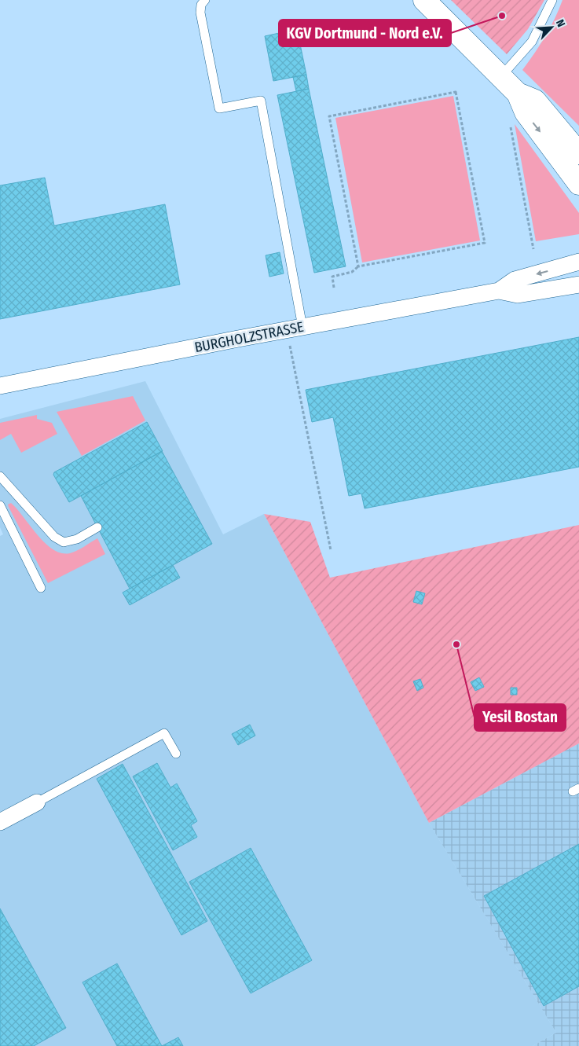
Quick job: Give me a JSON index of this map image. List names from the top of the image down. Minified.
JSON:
{"streets":{"street":["BURGHOLZSTRASSE"]},"places":["KGV Dortmund - Nord e.V.","Yesil Bostan"],"north":"top right"}
